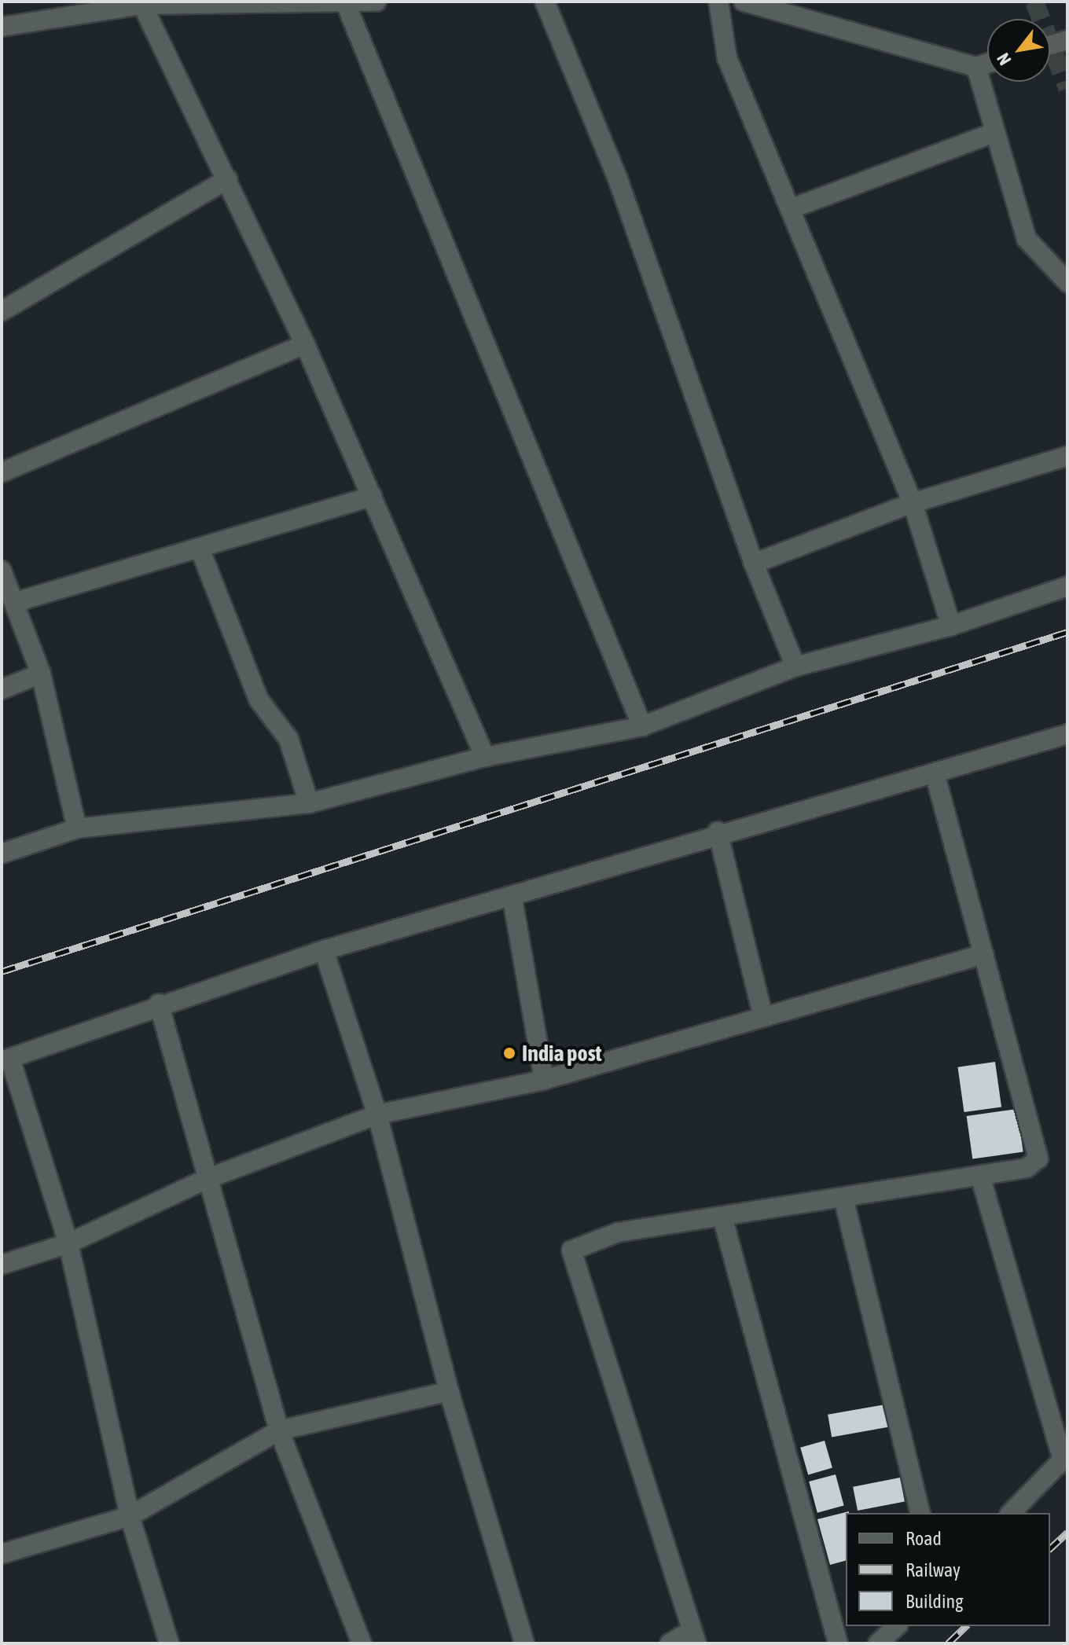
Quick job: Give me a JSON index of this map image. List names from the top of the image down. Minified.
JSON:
{"places":["India post"],"legend":["Road","Railway","Building"],"north":"bottom left"}
